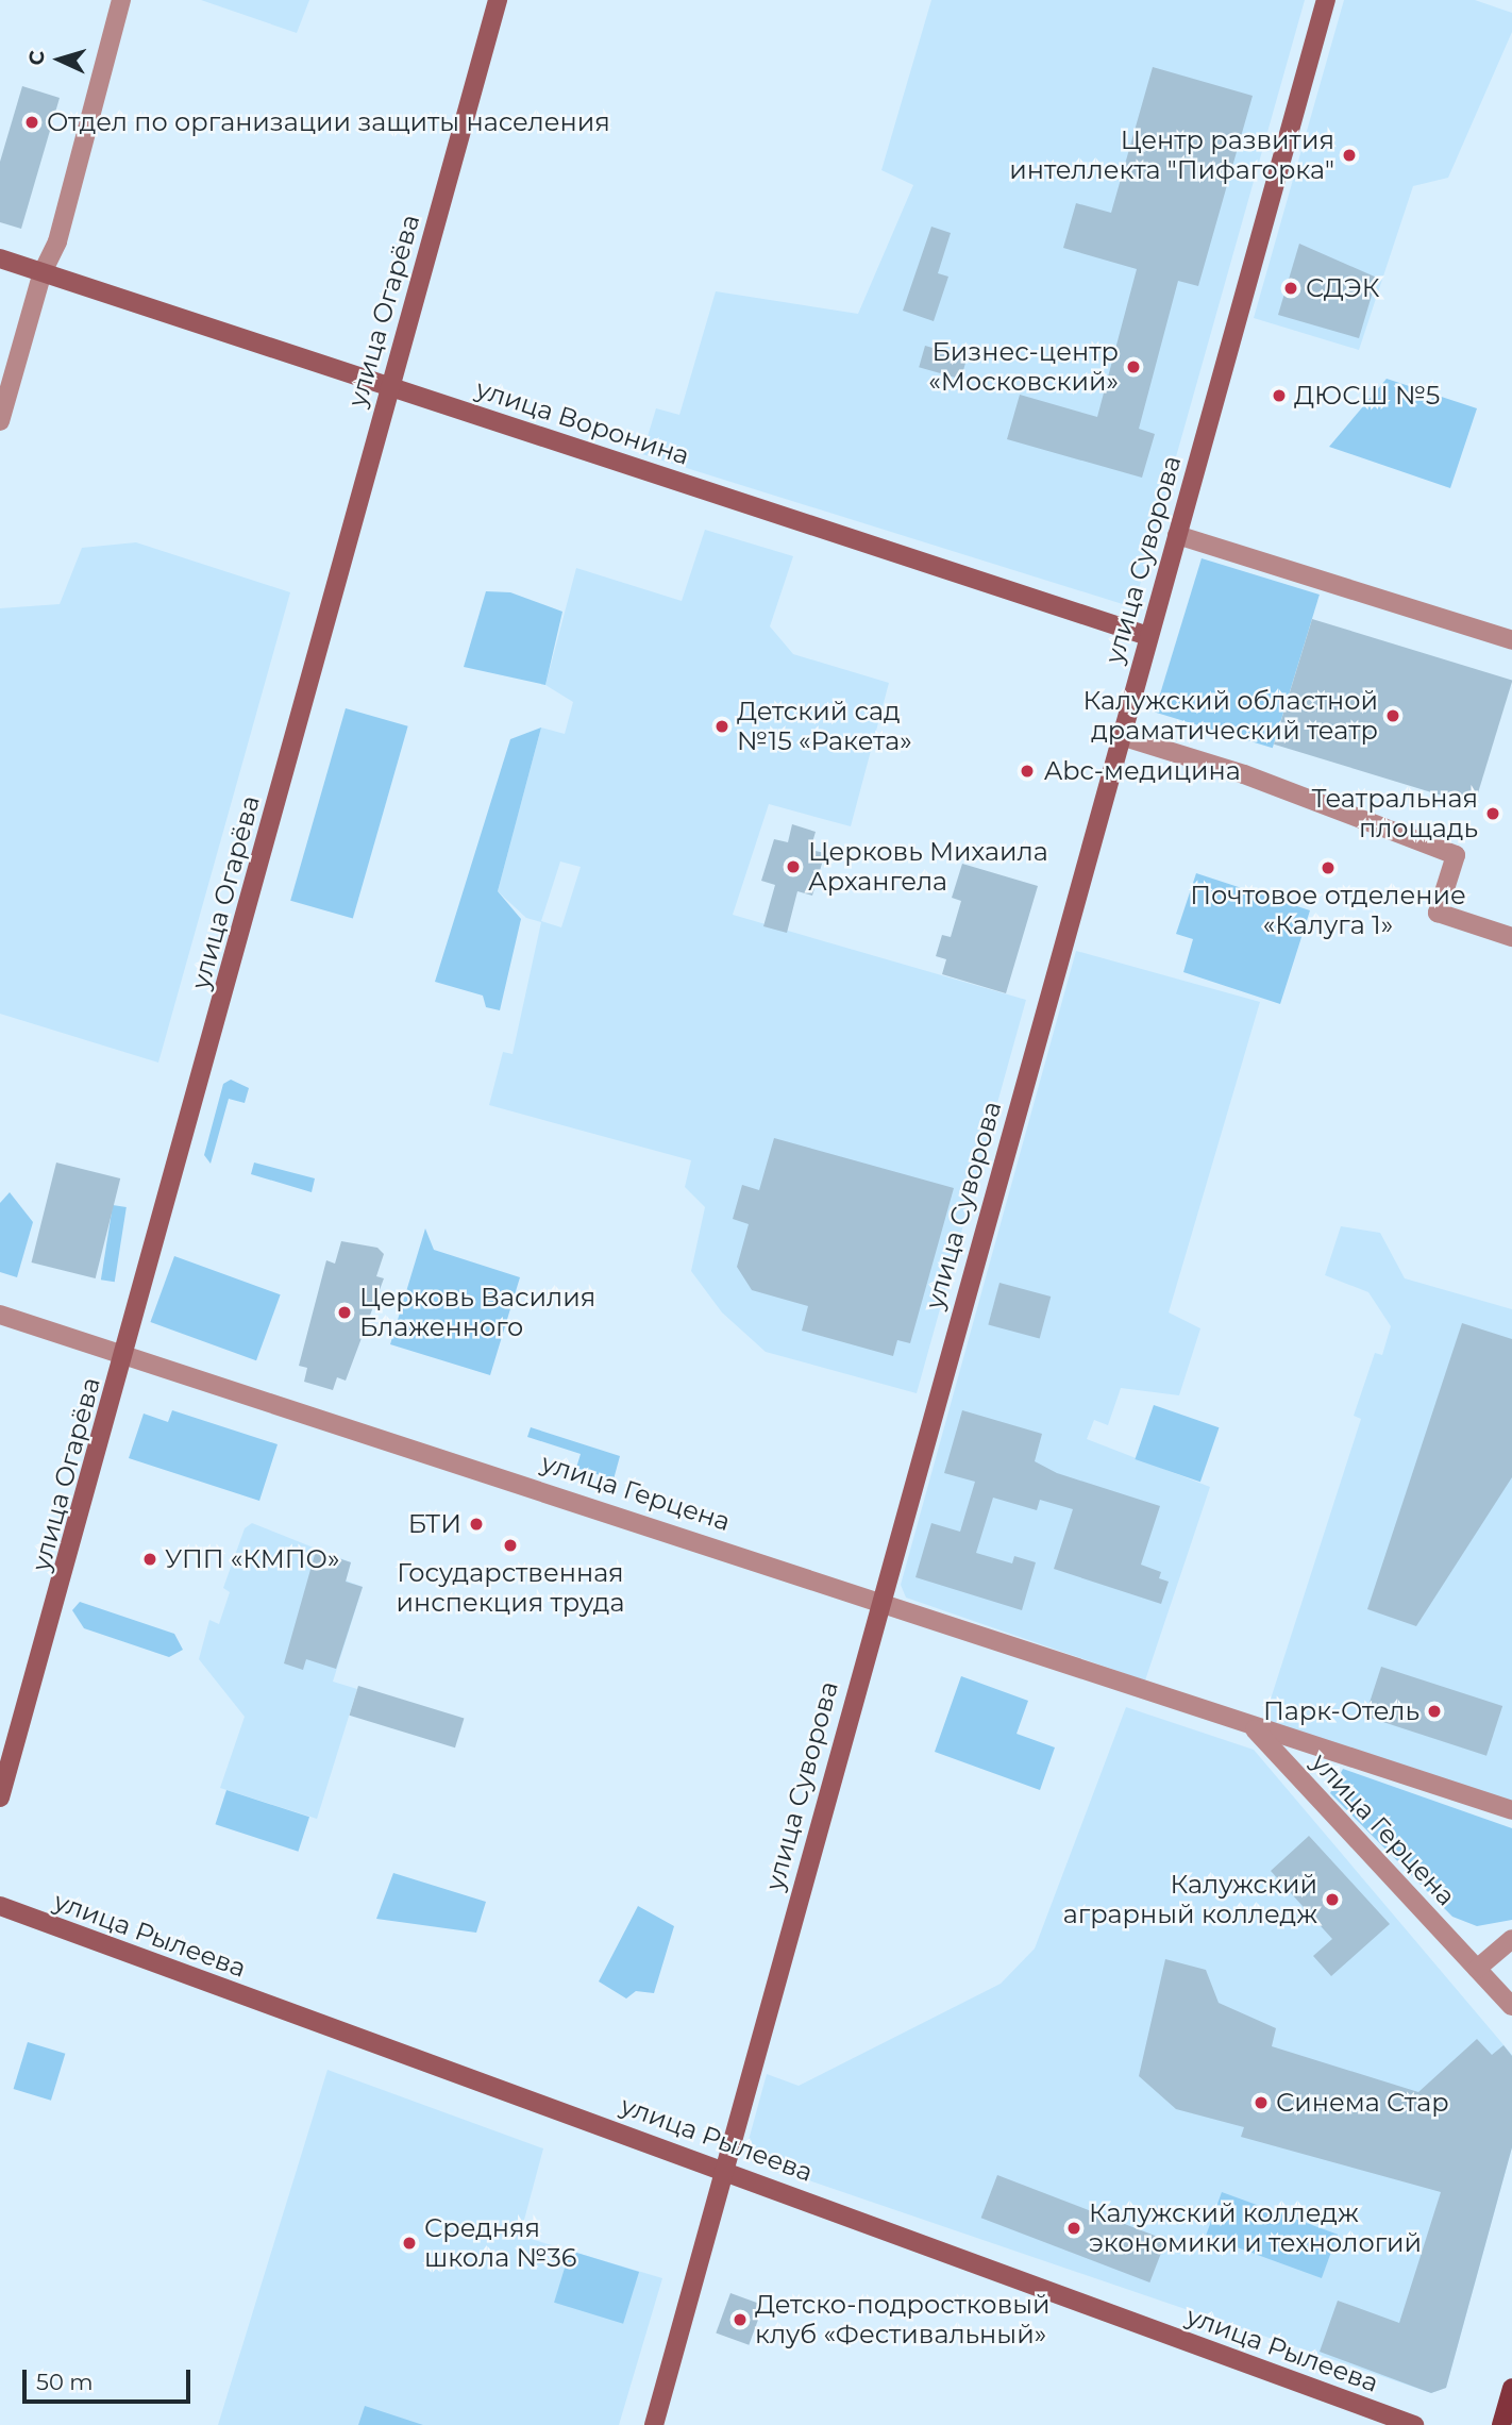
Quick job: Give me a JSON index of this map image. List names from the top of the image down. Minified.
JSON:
{"streets":{"street":["улица Огарёва","улица Воронина","улица Суворова","улица Герцена","улица Рылеева"]},"crossings":[["улица Огарёва","улица Воронина"],["улица Огарёва","улица Герцена"],["улица Воронина","улица Суворова"],["улица Суворова","улица Герцена"],["улица Суворова","улица Рылеева"]],"places":["Отдел по организации защиты населения","Центр развития интеллекта \"Пифагорка\"","СДЭК","Бизнес-центр «Московский»","ДЮСШ №5","Калужский областной драматический театр","Детский сад №15 «Ракета»","Abc-медицина","Театральная площадь","Церковь Михаила Архангела","Почтовое отделение «Калуга 1»","Церковь Василия Блаженного","БТИ","Государственная инспекция труда","УПП «КМПО»","Парк-Отель","Калужский аграрный колледж","Синема Стар","Калужский колледж экономики и технологий","Средняя школа №36","Детско-подростковый клуб «Фестивальный»"],"scale_bar":"50 m","north":"left"}
